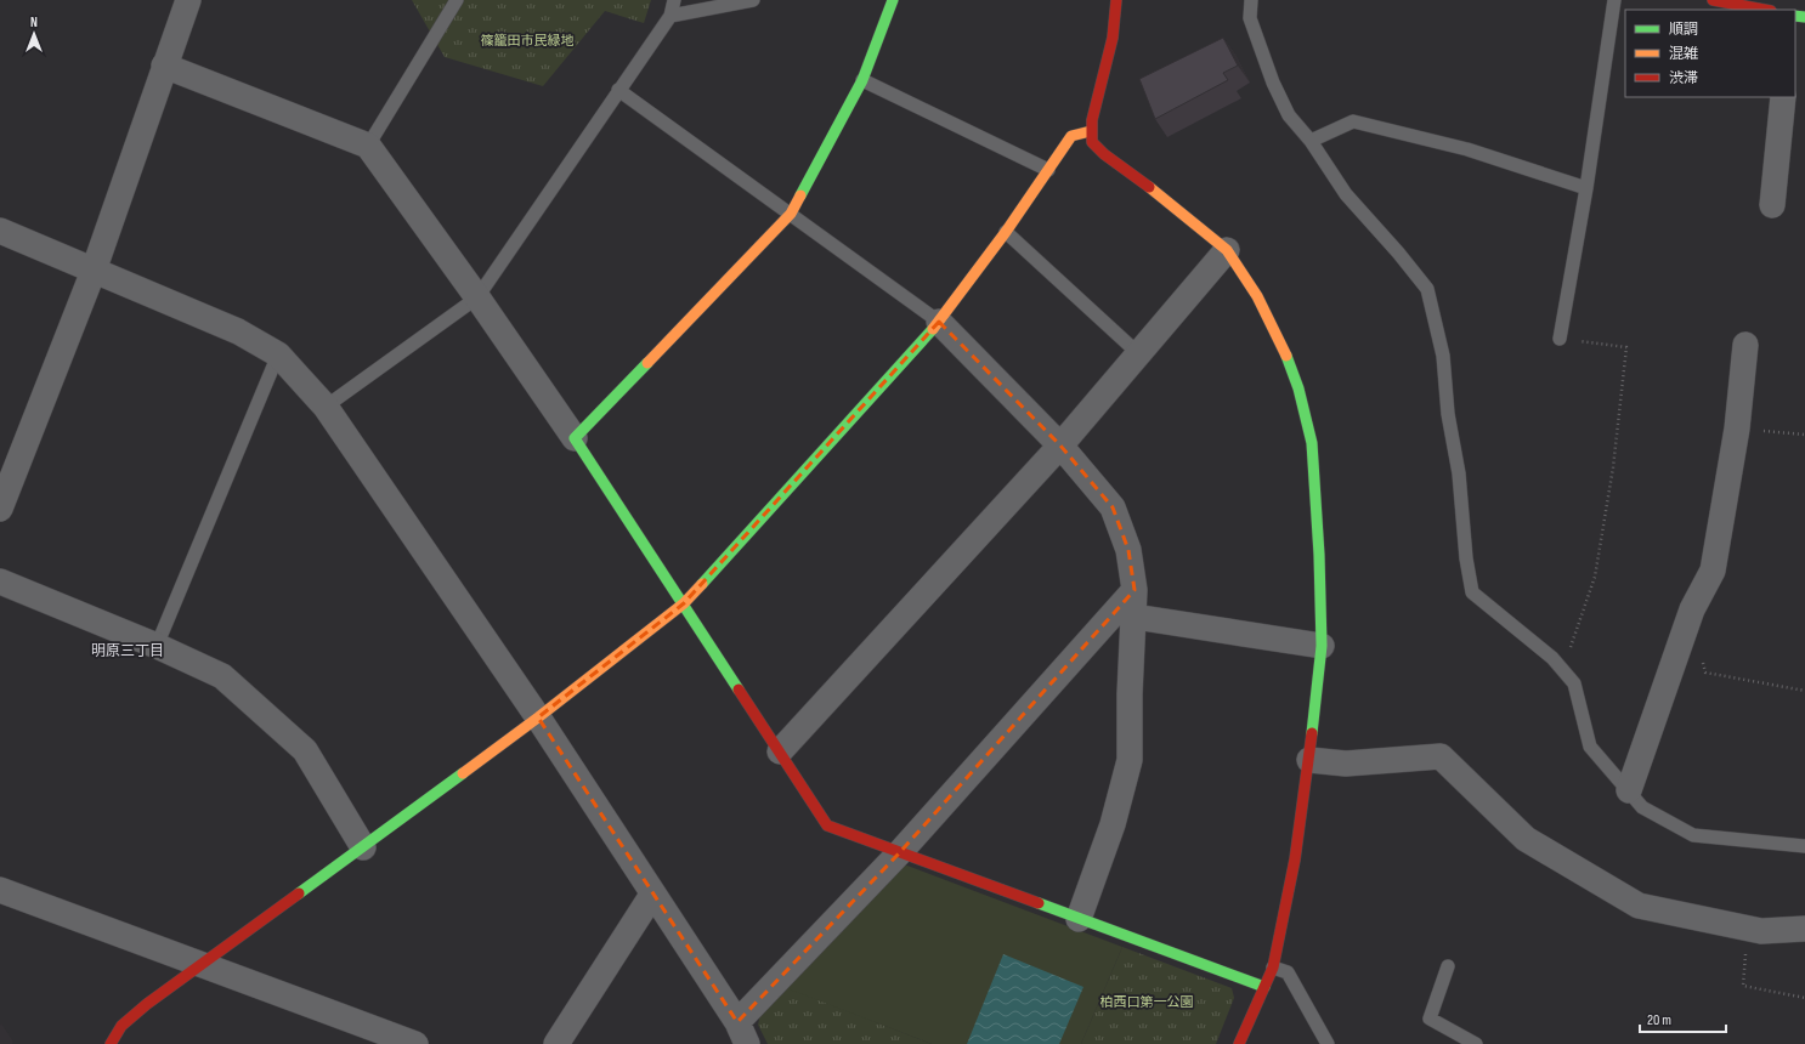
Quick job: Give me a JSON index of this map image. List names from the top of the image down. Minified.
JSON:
{"districts":["明原三丁目"],"parks":["篠籠田市民緑地","柏西口第一公園"],"legend":["順調","混雑","渋滞"],"scale_bar":"20 m","north":"top"}
